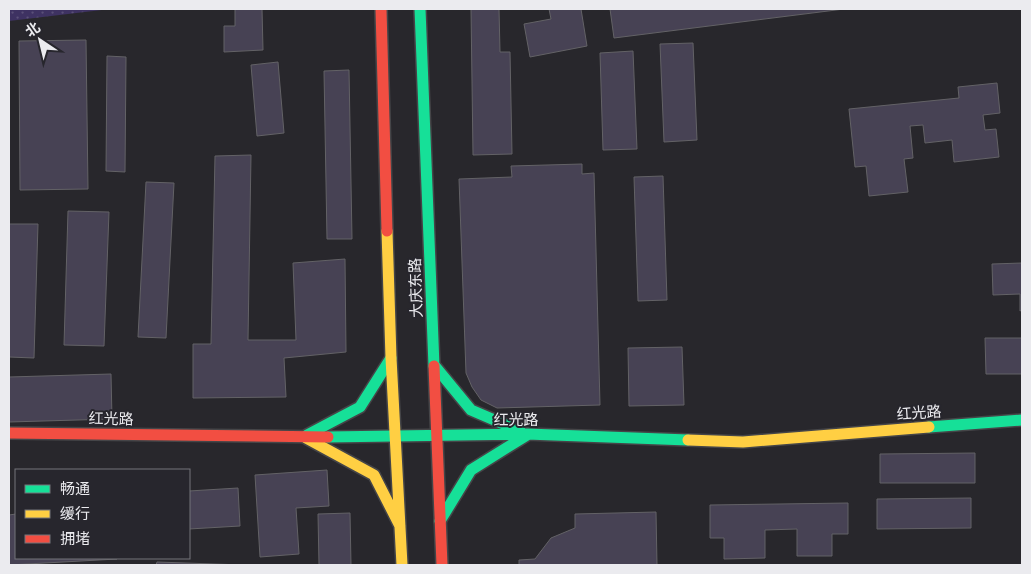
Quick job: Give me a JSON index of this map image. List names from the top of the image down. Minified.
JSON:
{"streets":{"street":["大庆东路","红光路"]},"crossings":[["大庆东路","红光路"]],"legend":["畅通","缓行","拥堵"],"north":"top left"}
